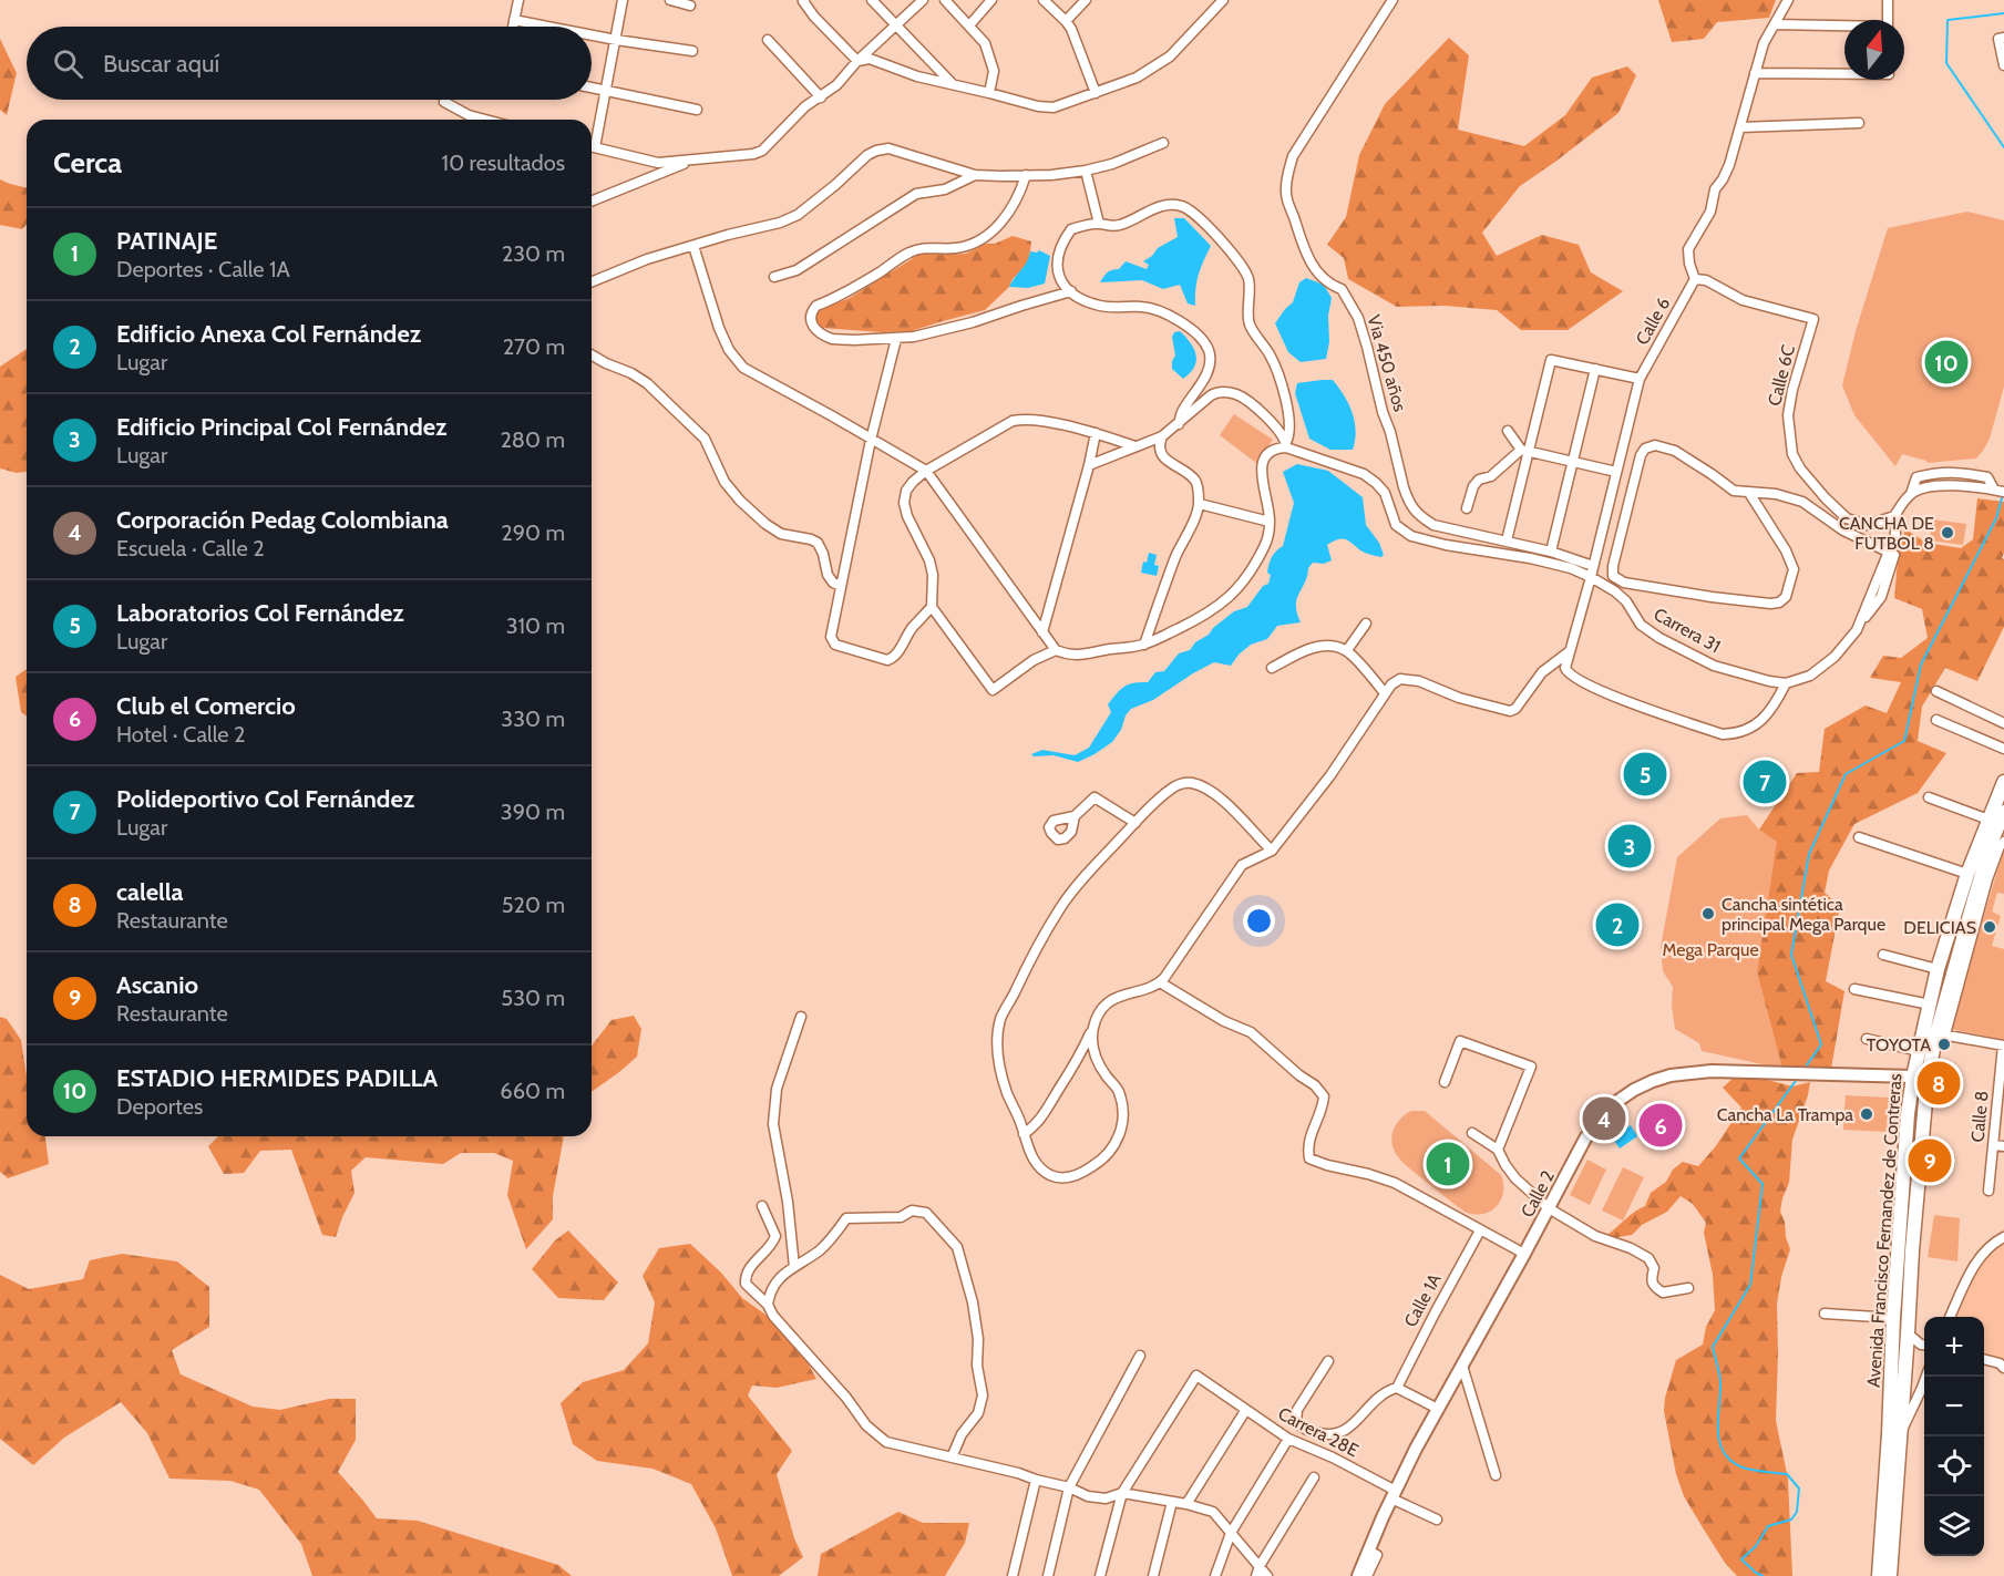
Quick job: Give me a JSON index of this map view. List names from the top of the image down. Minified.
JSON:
{"streets":{"main road":["Avenida Francisco Fernandez de Contreras"],"street":["Calle 6","Via 450 años","Calle 6C","Carrera 31","Calle 8","Calle 2","Calle 1A","Carrera 28E"]},"crossings":[["Calle 6","Via 450 años"],["Calle 6","Calle 6C"],["Calle 6","Carrera 31"],["Calle 2","Avenida Francisco Fernandez de Contreras"],["Calle 2","Carrera 28E"]],"parks":["Mega Parque"],"places":["CANCHA DE FUTBOL 8","Cancha sintética principal Mega Parque","DELICIAS","TOYOTA","Cancha La Trampa"],"north":"top","page":{"search":"Buscar aquí","heading":["Cerca","10 resultados"],"list":[{"mark":"1","name":"PATINAJE","note":"Deportes · Calle 1A","value":"230 m"},{"mark":"2","name":"Edificio Anexa Col Fernández","note":"Lugar","value":"270 m"},{"mark":"3","name":"Edificio Principal Col Fernández","note":"Lugar","value":"280 m"},{"mark":"4","name":"Corporación Pedag Colombiana","note":"Escuela · Calle 2","value":"290 m"},{"mark":"5","name":"Laboratorios Col Fernández","note":"Lugar","value":"310 m"},{"mark":"6","name":"Club el Comercio","note":"Hotel · Calle 2","value":"330 m"},{"mark":"7","name":"Polideportivo Col Fernández","note":"Lugar","value":"390 m"},{"mark":"8","name":"calella","note":"Restaurante","value":"520 m"},{"mark":"9","name":"Ascanio","note":"Restaurante","value":"530 m"},{"mark":"10","name":"ESTADIO HERMIDES PADILLA","note":"Deportes","value":"660 m"}],"pins":["10","5","7","3","2","8","4","6","9","1"],"map_buttons":["+","−"]}}
